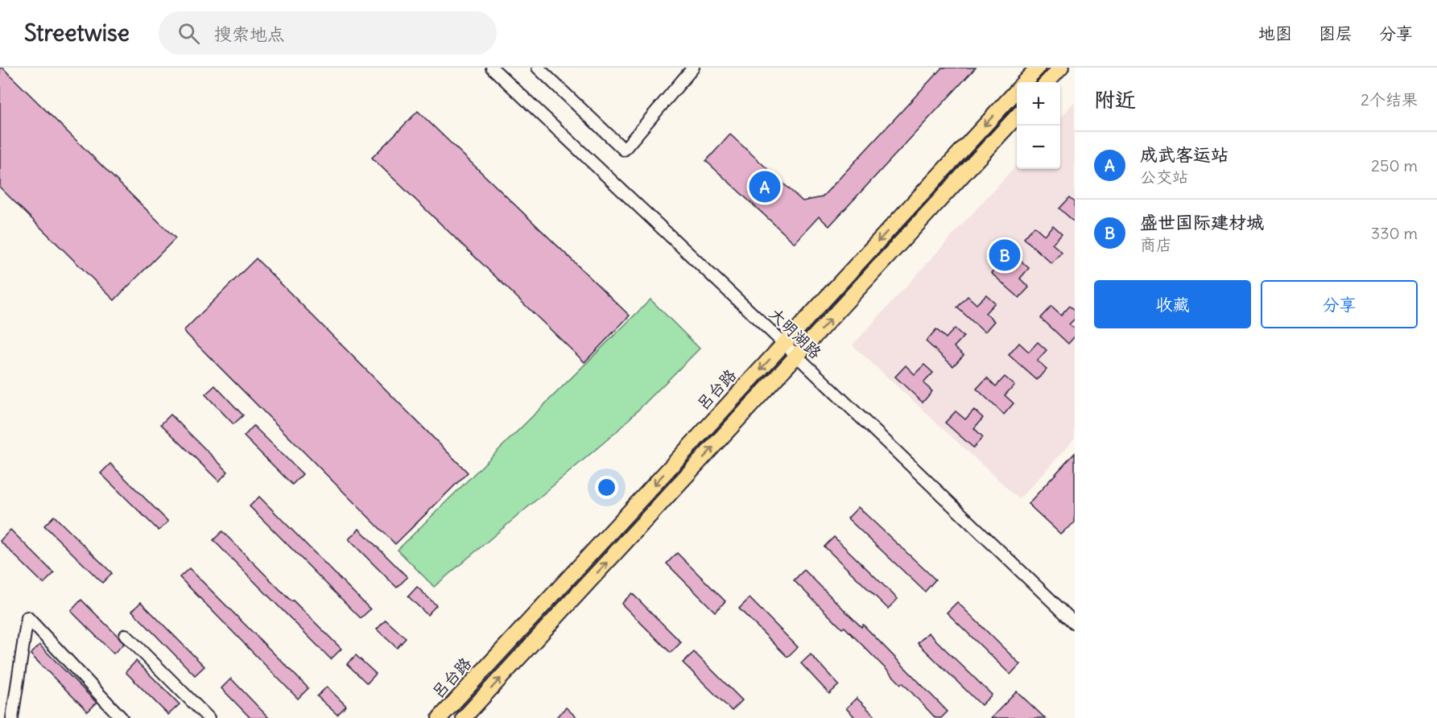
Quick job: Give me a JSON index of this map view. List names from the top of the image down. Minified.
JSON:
{"streets":{"main road":["吕台路"],"street":["大明湖路"]},"crossings":[["大明湖路","吕台路"]],"page":{"header":"Streetwise","search":"搜索地点","nav":["地图","图层","分享"],"heading":["附近","2个结果"],"map_buttons":["+","−"],"list":[{"mark":"A","name":"成武客运站","note":"公交站","value":"250 m"},{"mark":"B","name":"盛世国际建材城","note":"商店","value":"330 m"}],"pins":["A","B"],"buttons":["收藏","分享"]}}
